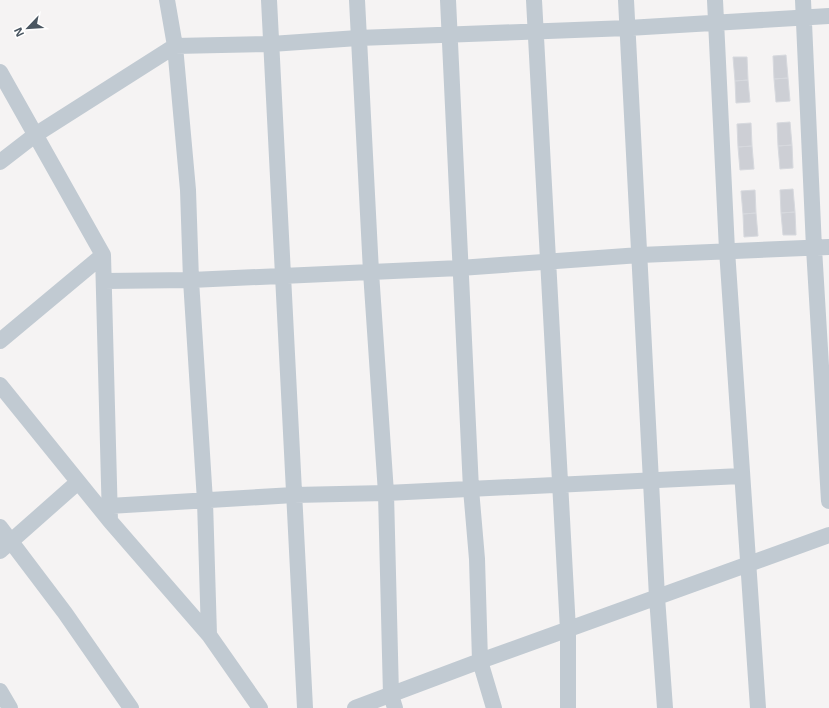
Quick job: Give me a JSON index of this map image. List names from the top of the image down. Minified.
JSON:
{"north":"bottom left"}
